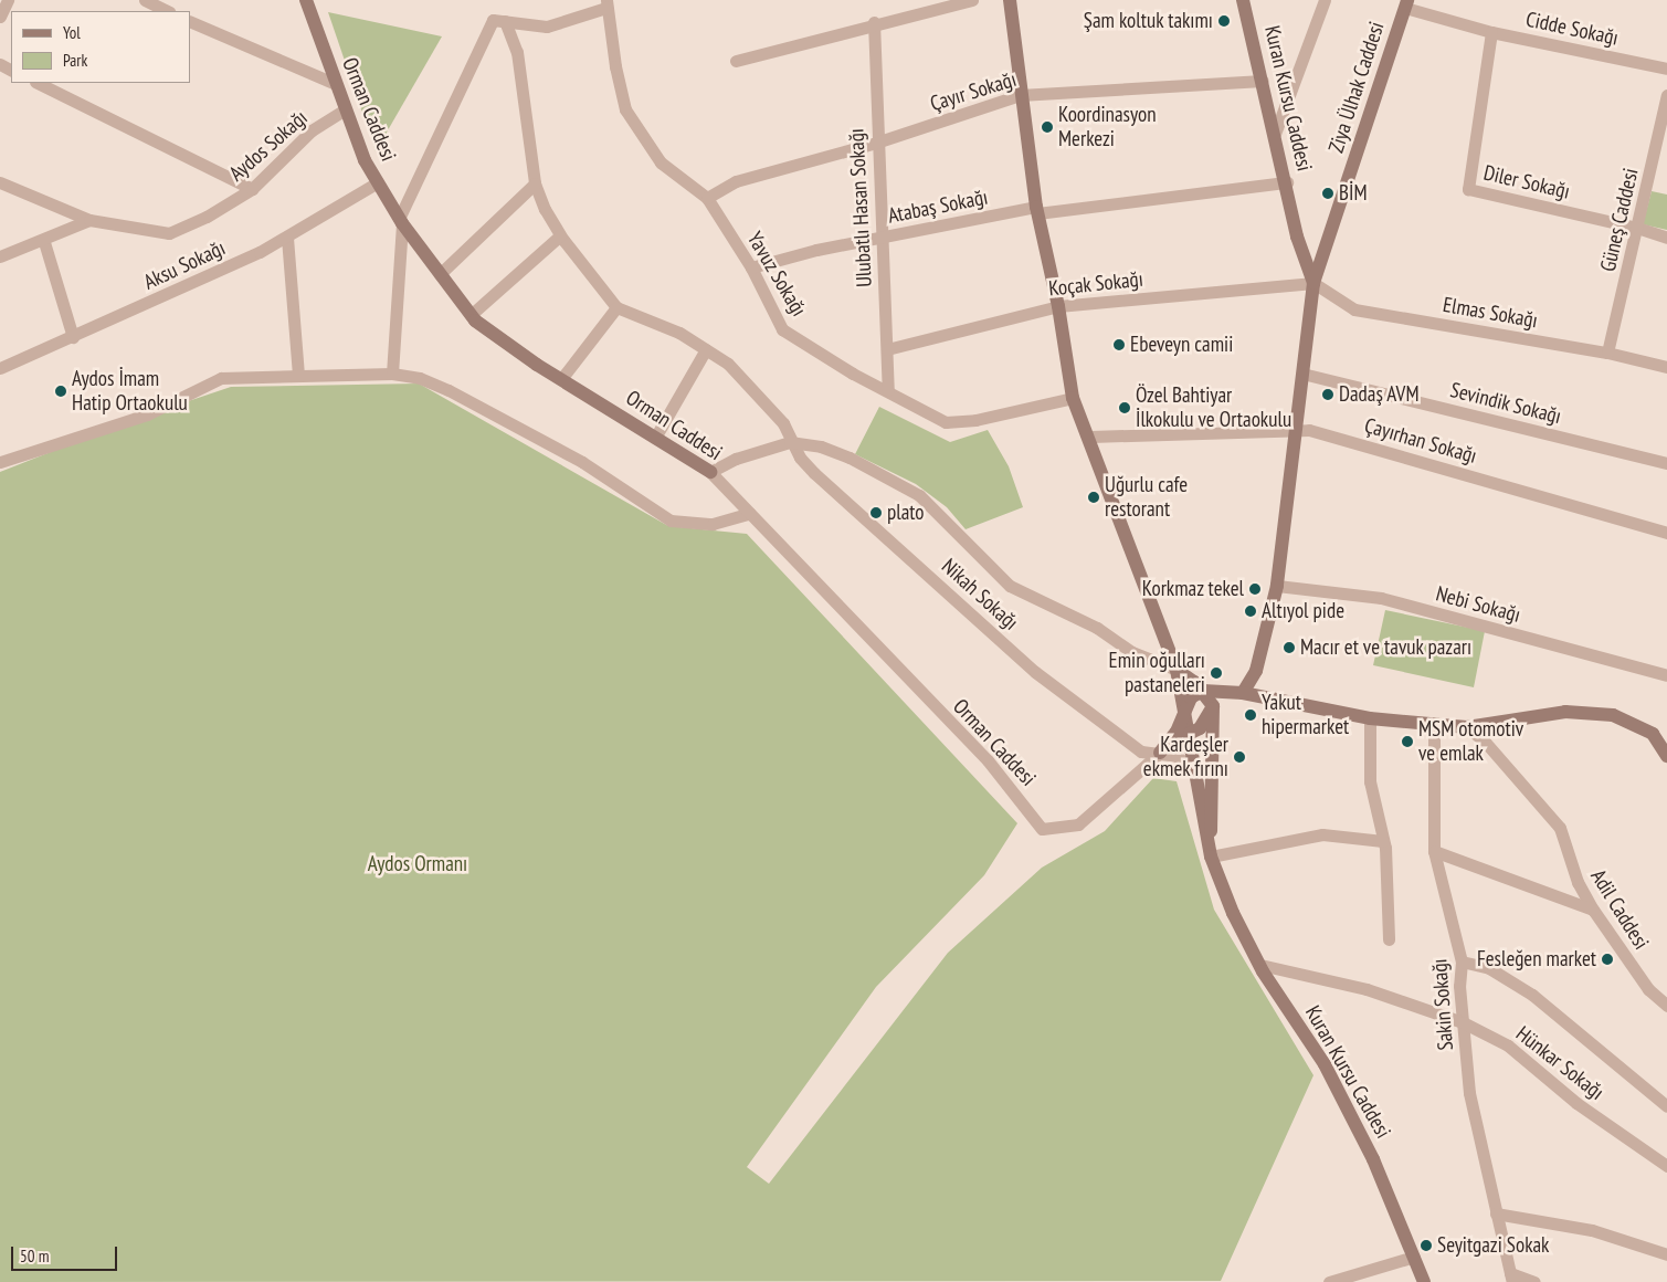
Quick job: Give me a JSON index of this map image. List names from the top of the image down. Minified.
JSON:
{"streets":{"street":["Cidde Sokağı","Ziya Ülhak Caddesi","Çayır Sokağı","Kuran Kursu Caddesi","Orman Caddesi","Aydos Sokağı","Diler Sokağı","Atabaş Sokağı","Ulubatlı Hasan Sokağı","Güneş Caddesi","Aksu Sokağı","Yavuz Sokağı","Koçak Sokağı","Elmas Sokağı","Sevindik Sokağı","Çayırhan Sokağı","Nikah Sokağı","Nebi Sokağı","Adil Caddesi","Sakin Sokağı","Hünkar Sokağı"]},"crossings":[["Cidde Sokağı","Ziya Ülhak Caddesi"],["Cidde Sokağı","Diler Sokağı"],["Ziya Ülhak Caddesi","Kuran Kursu Caddesi"],["Ziya Ülhak Caddesi","Koçak Sokağı"],["Ziya Ülhak Caddesi","Elmas Sokağı"],["Çayır Sokağı","Kuran Kursu Caddesi"],["Çayır Sokağı","Ulubatlı Hasan Sokağı"],["Çayır Sokağı","Yavuz Sokağı"],["Kuran Kursu Caddesi","Atabaş Sokağı"],["Kuran Kursu Caddesi","Yavuz Sokağı"],["Kuran Kursu Caddesi","Koçak Sokağı"],["Kuran Kursu Caddesi","Elmas Sokağı"],["Kuran Kursu Caddesi","Sevindik Sokağı"],["Kuran Kursu Caddesi","Çayırhan Sokağı"],["Kuran Kursu Caddesi","Nikah Sokağı"],["Kuran Kursu Caddesi","Nebi Sokağı"],["Kuran Kursu Caddesi","Hünkar Sokağı"],["Orman Caddesi","Aydos Sokağı"],["Orman Caddesi","Aksu Sokağı"],["Orman Caddesi","Nikah Sokağı"],["Diler Sokağı","Güneş Caddesi"],["Atabaş Sokağı","Ulubatlı Hasan Sokağı"],["Atabaş Sokağı","Yavuz Sokağı"],["Ulubatlı Hasan Sokağı","Yavuz Sokağı"],["Ulubatlı Hasan Sokağı","Koçak Sokağı"],["Güneş Caddesi","Elmas Sokağı"],["Koçak Sokağı","Elmas Sokağı"],["Sakin Sokağı","Hünkar Sokağı"]],"parks":["Aydos Ormanı"],"places":["Şam koltuk takımı","Koordinasyon Merkezi","BİM","Ebeveyn camii","Aydos İmam Hatip Ortaokulu","Dadaş AVM","Özel Bahtiyar İlkokulu ve Ortaokulu","Uğurlu cafe restorant","plato","Korkmaz tekel","Altıyol pide","Macır et ve tavuk pazarı","Emin oğulları pastaneleri","Yakut hipermarket","MSM otomotiv ve emlak","Kardeşler ekmek fırını","Fesleğen market","Seyitgazi Sokak"],"legend":["Yol","Park"],"scale_bar":"50 m"}
